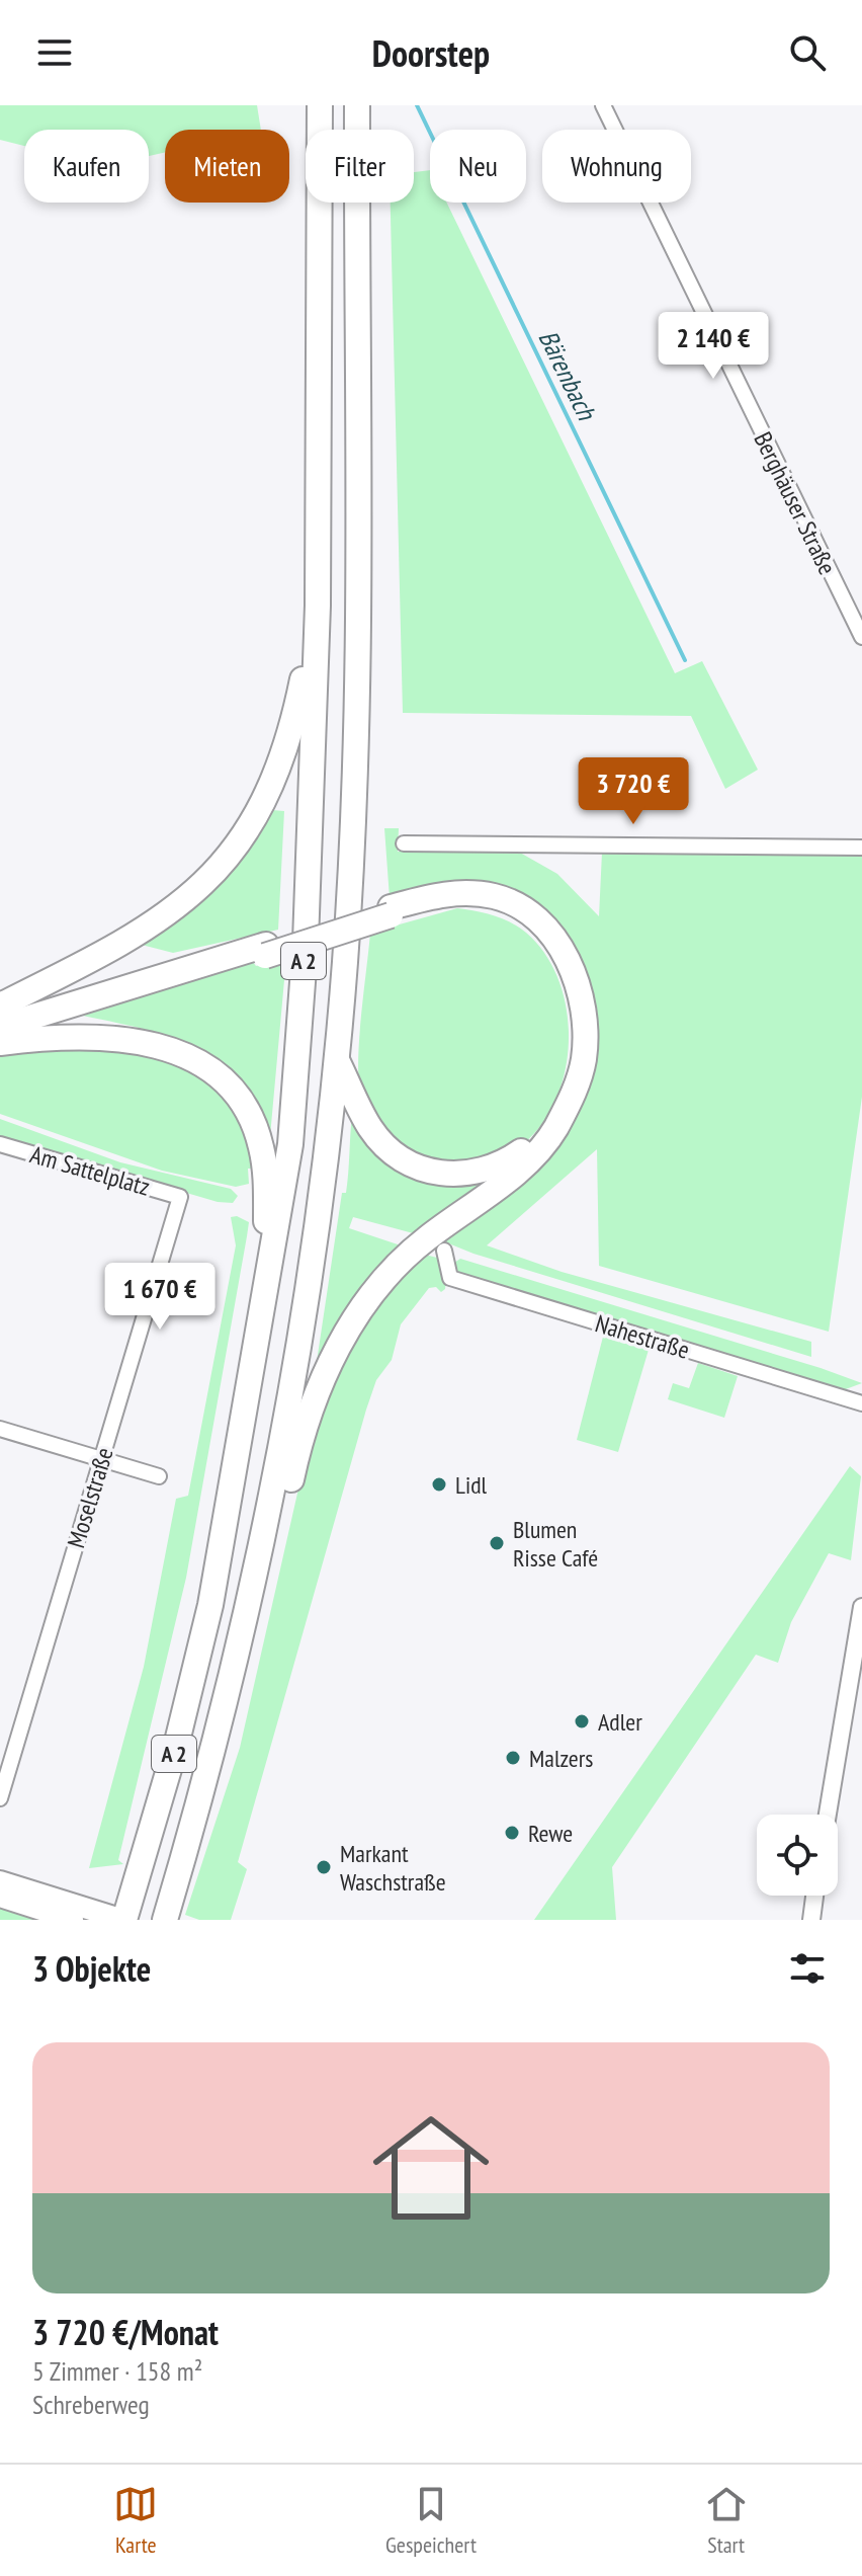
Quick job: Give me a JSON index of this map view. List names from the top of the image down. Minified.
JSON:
{"streets":{"highway":["A 2"],"street":["Berghäuser Straße","Am Sattelplatz","Nahestraße","Moselstraße"]},"crossings":[["Am Sattelplatz","Moselstraße"]],"water":["Bärenbach"],"places":["Lidl","Blumen Risse Café","Adler","Malzers","Rewe","Markant Waschstraße"],"page":{"header":"Doorstep","chip":["Kaufen","Mieten","Filter","Neu","Wohnung"],"price":["2 140 €","3 720 €","1 670 €"],"heading":"3 Objekte","list":[{"name":"3 720 €/Monat","note":"5 Zimmer · 158 m² · Schreberweg"}],"tabs":["Karte","Gespeichert","Start"]}}
